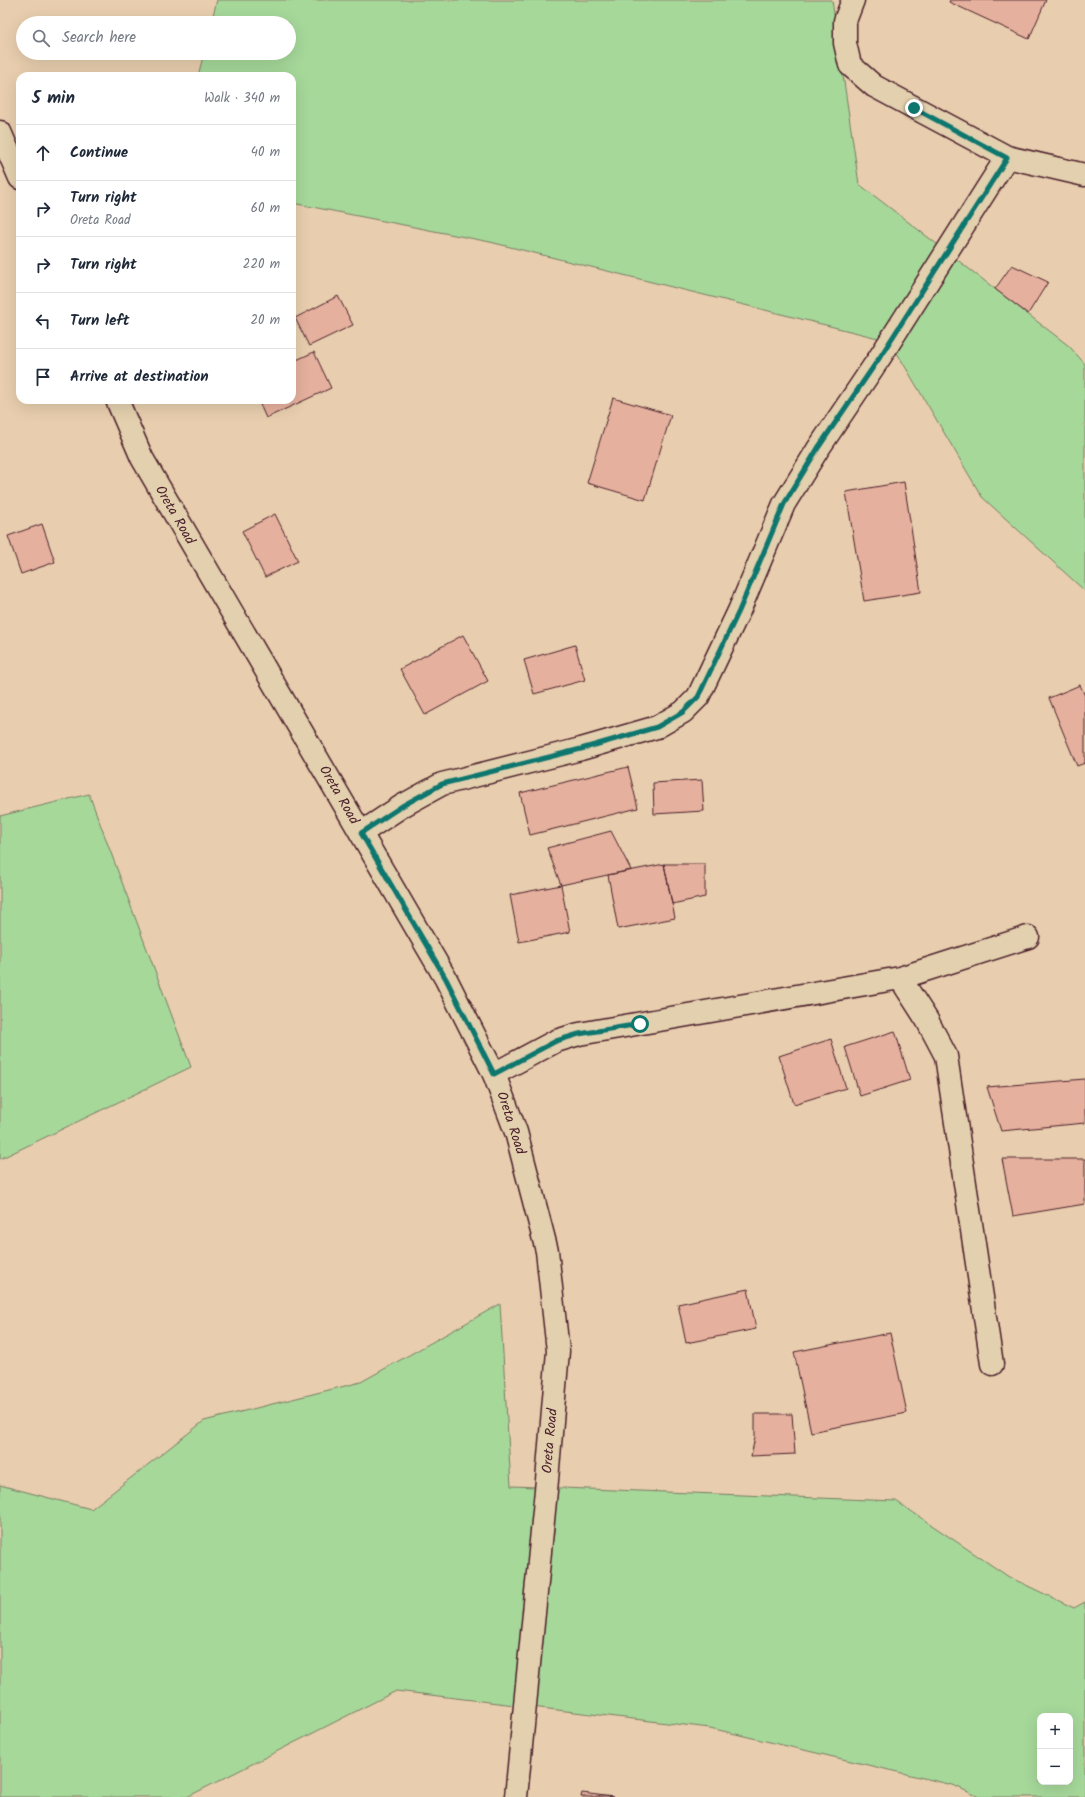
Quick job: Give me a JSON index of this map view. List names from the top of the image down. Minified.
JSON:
{"streets":{"street":["Oreta Road"]},"page":{"search":"Search here","heading":["5 min","Walk · 340 m"],"list":[["Continue","40 m"],["Turn right","Oreta Road","60 m"],["Turn right","220 m"],["Turn left","20 m"],"Arrive at destination"],"map_buttons":["+","−"]}}
